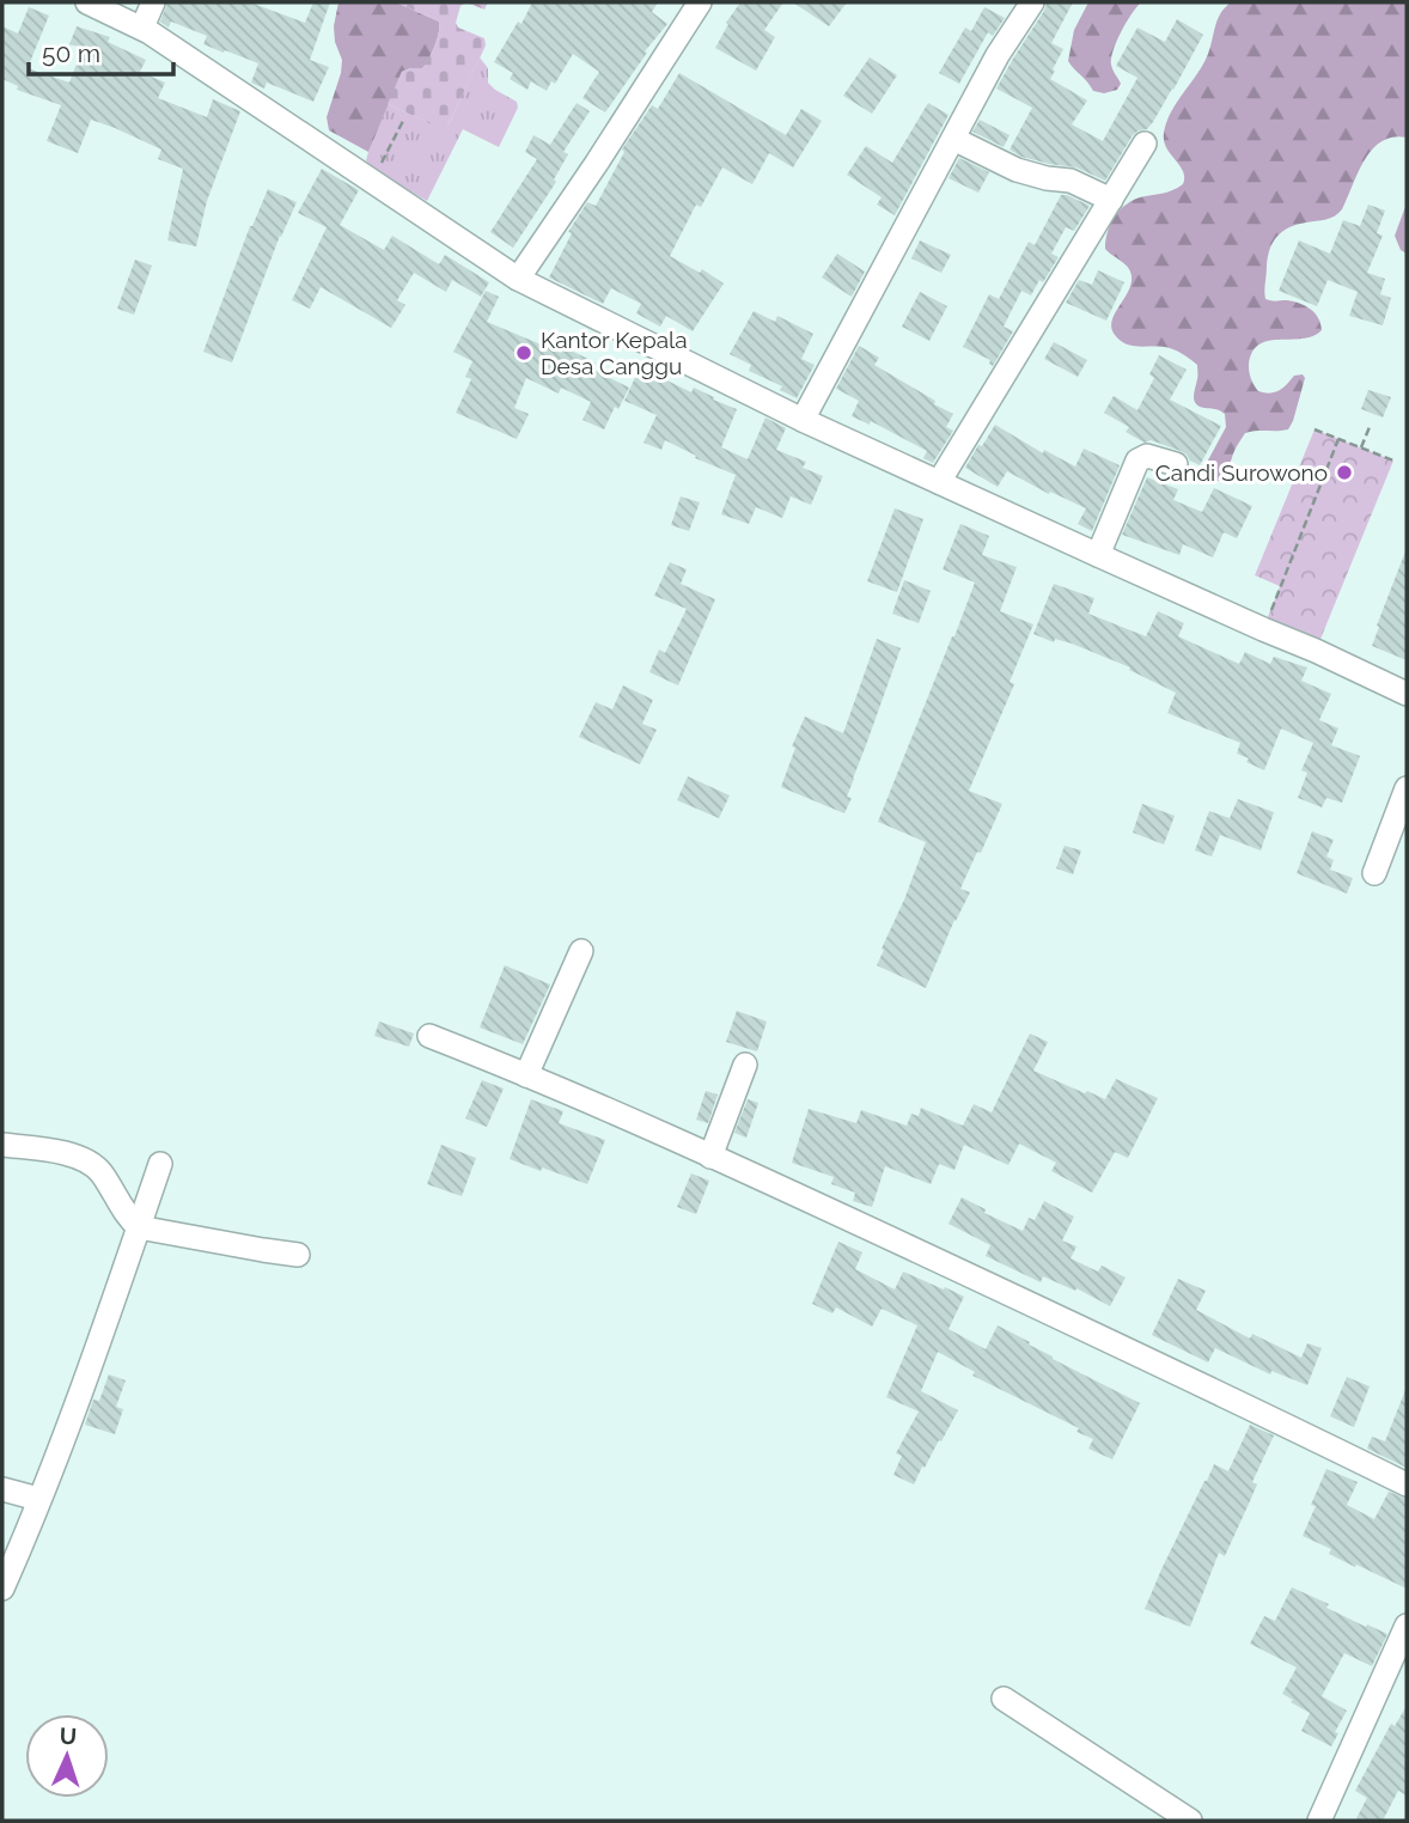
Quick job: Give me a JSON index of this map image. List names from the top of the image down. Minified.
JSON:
{"places":["Kantor Kepala Desa Canggu","Candi Surowono"],"scale_bar":"50 m","north":"top"}
